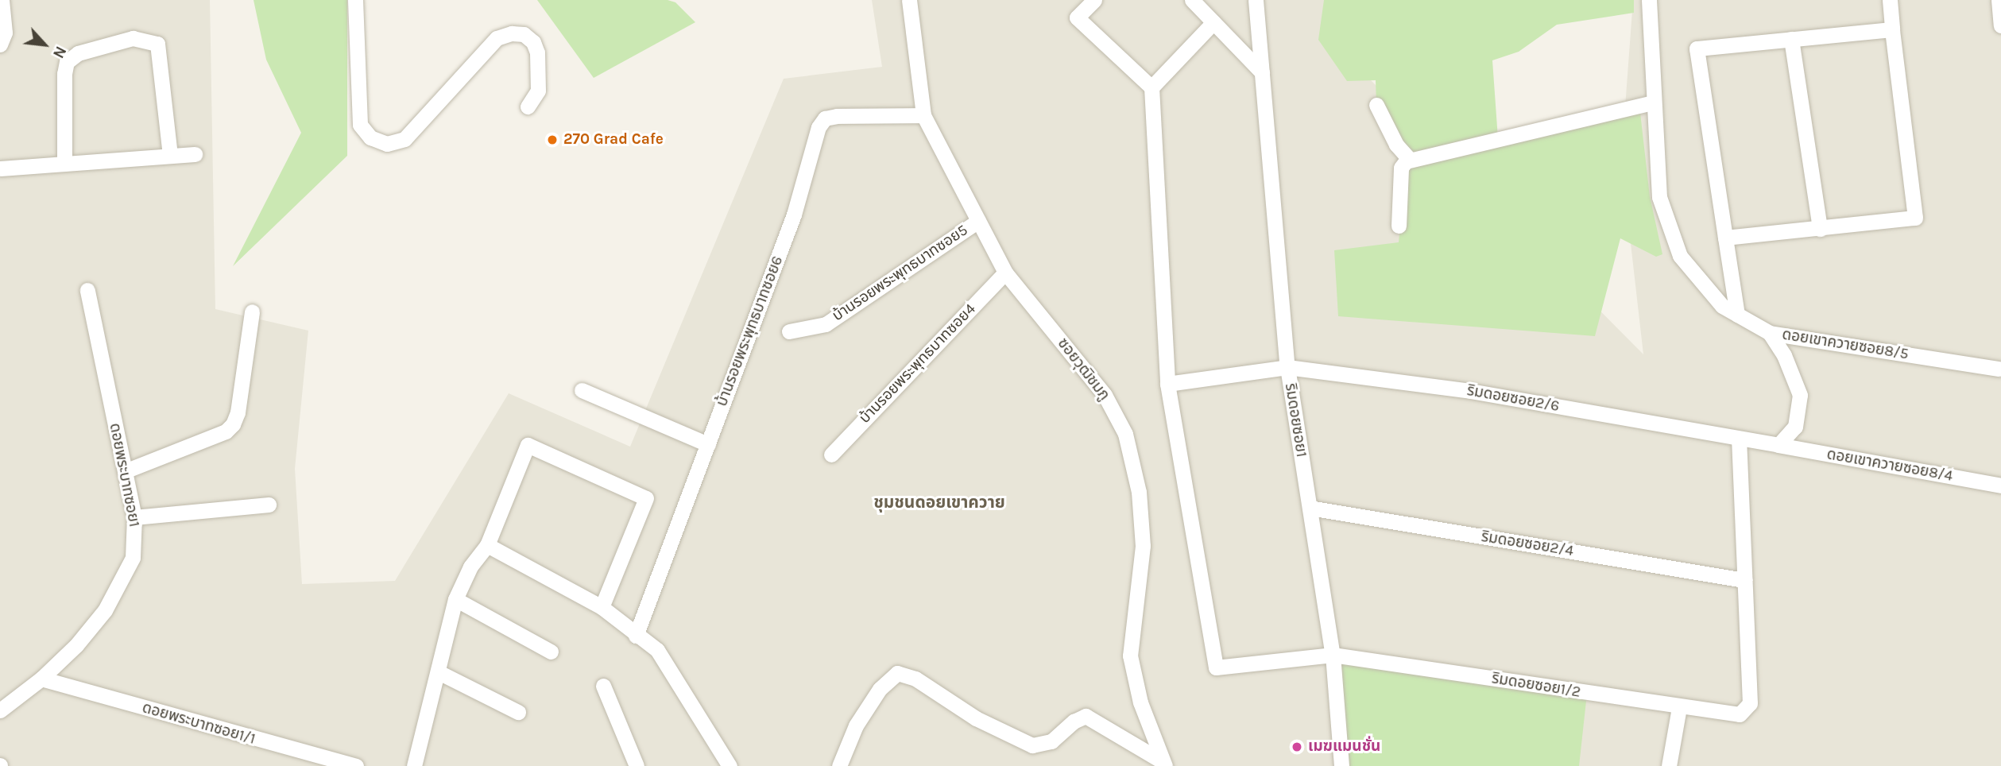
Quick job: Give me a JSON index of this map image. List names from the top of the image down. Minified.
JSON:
{"streets":{"street":["บ้านรอยพระพุทธบาทซอย5","บ้านรอยพระพุทธบาทซอย6","ดอยเขาควายซอย8/5","บ้านรอยพระพุทธบาทซอย4","ซอยวุฒิชมภู","ริมดอยซอย2/6","ริมดอยซอย1","ดอยเขาควายซอย8/4","ดอยพระบาทซอย1","ริมดอยซอย2/4","ริมดอยซอย1/2","ดอยพระบาทซอย1/1"]},"crossings":[["บ้านรอยพระพุทธบาทซอย5","ซอยวุฒิชมภู"],["บ้านรอยพระพุทธบาทซอย6","ซอยวุฒิชมภู"],["บ้านรอยพระพุทธบาทซอย4","ซอยวุฒิชมภู"],["ริมดอยซอย2/6","ริมดอยซอย1"],["ริมดอยซอย2/6","ดอยเขาควายซอย8/4"],["ริมดอยซอย2/6","ริมดอยซอย1/2"],["ริมดอยซอย1","ริมดอยซอย2/4"],["ริมดอยซอย1","ริมดอยซอย1/2"],["ดอยพระบาทซอย1","ดอยพระบาทซอย1/1"],["ริมดอยซอย2/4","ริมดอยซอย1/2"]],"districts":["ชุมชนดอยเขาควาย"],"places":["270 Grad Cafe","เมฆแมนชั่น"],"north":"bottom right"}
